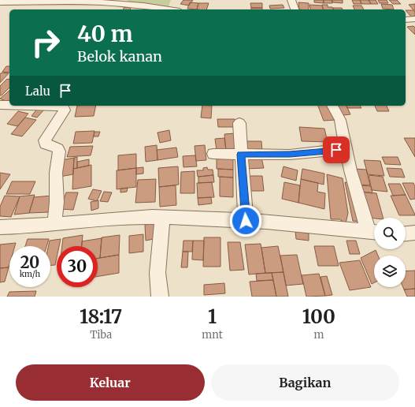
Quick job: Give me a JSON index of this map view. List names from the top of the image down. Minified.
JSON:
{"page":{"turn":["40 m","Belok kanan"],"then":"Lalu","speed":"20 km/h","limit":"30","eta":["18:17","Tiba","1","mnt","100","m"],"buttons":["Keluar","Bagikan"]}}
